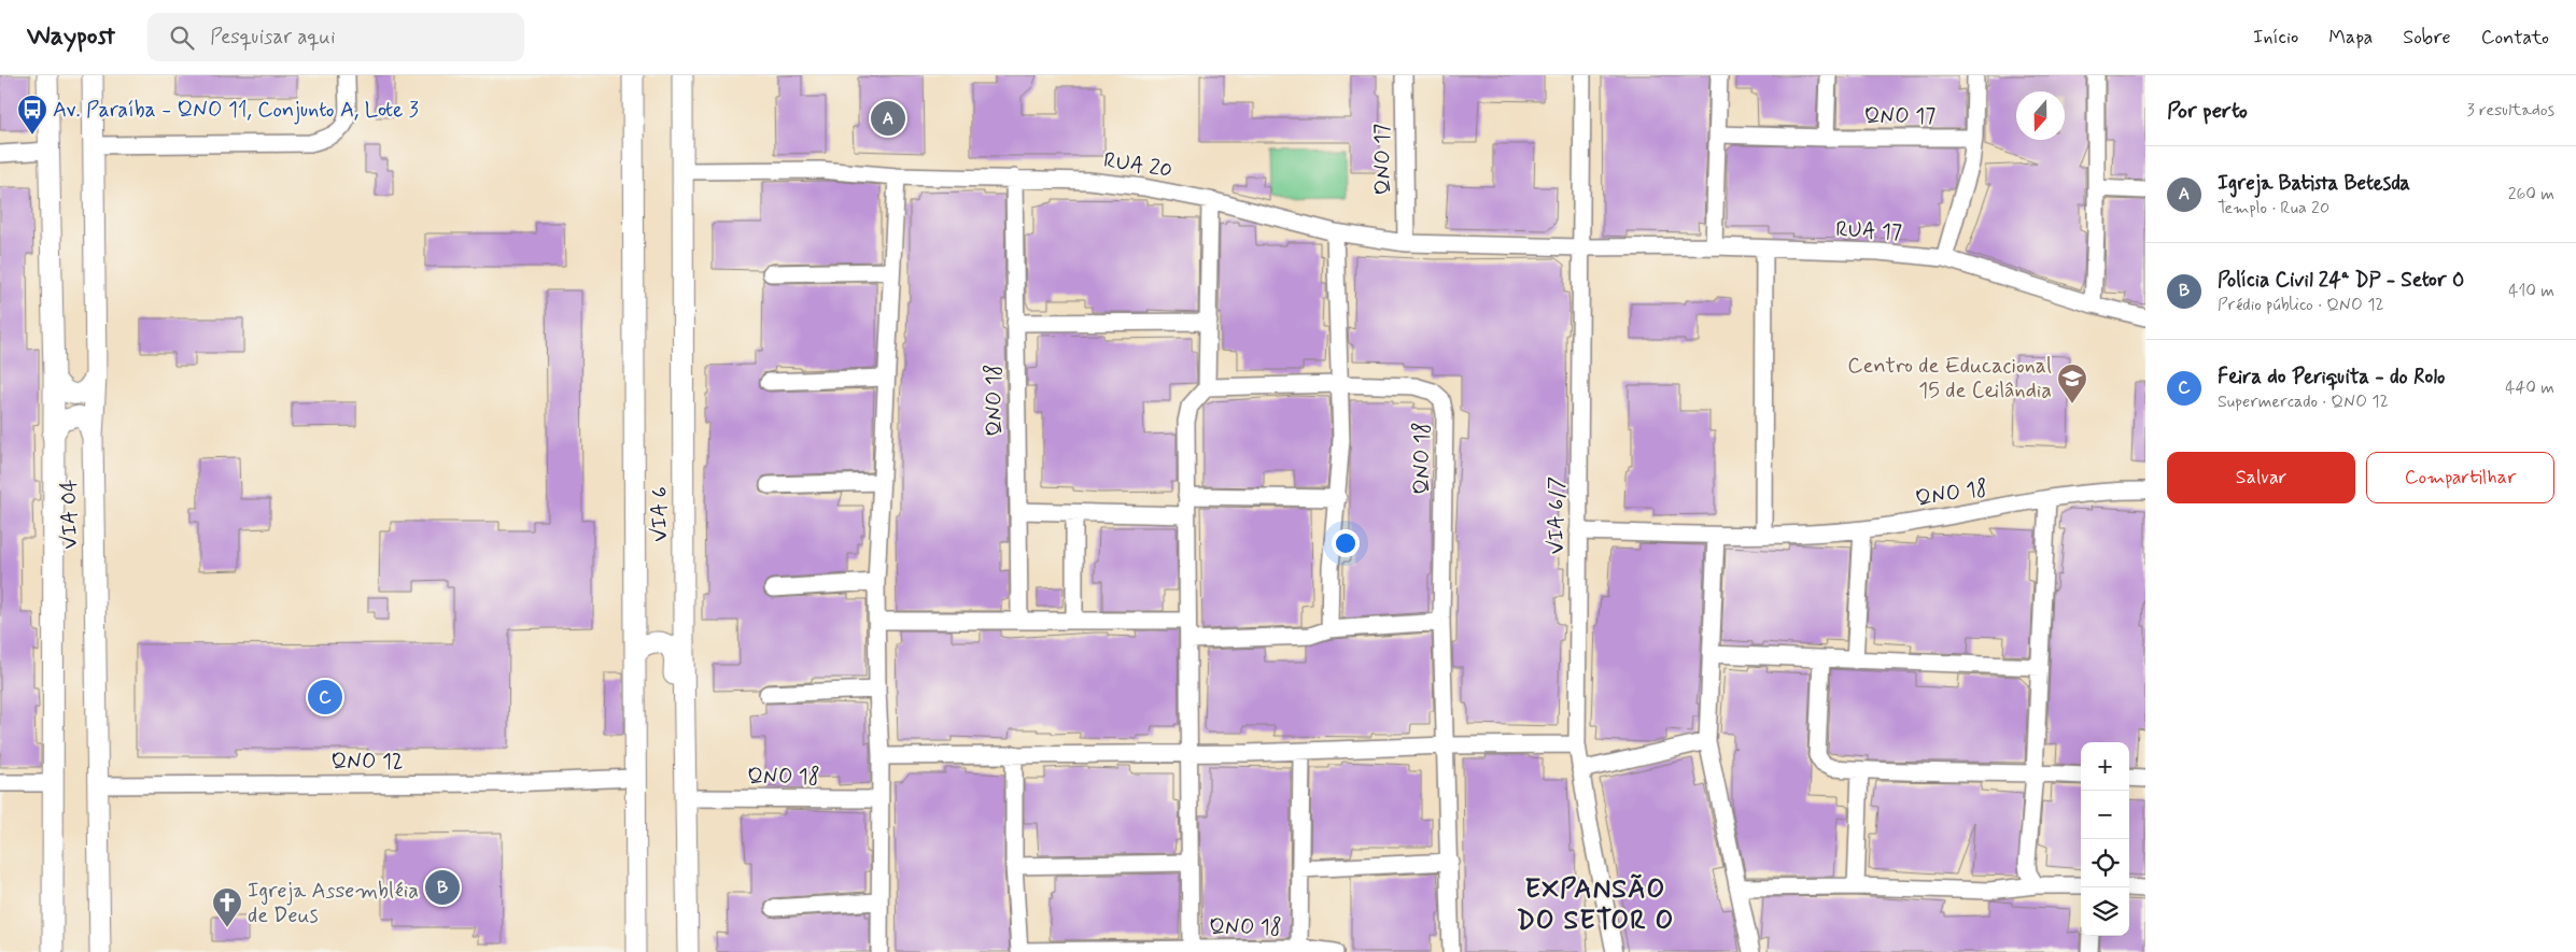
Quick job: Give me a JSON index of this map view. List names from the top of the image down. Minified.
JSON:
{"streets":{"main road":["VIA O4","VIA 6"],"street":["QNO 17","RUA 20","RUA 17","QNO 18","VIA 6/7","QNO 12"]},"crossings":[["QNO 17","RUA 20"],["RUA 20","RUA 17"],["RUA 20","QNO 18"],["RUA 20","VIA 6"],["RUA 20","VIA 6/7"],["RUA 17","VIA 6/7"],["QNO 18","VIA 6"],["QNO 18","VIA 6/7"],["VIA O4","QNO 12"],["VIA 6","QNO 12"]],"districts":["EXPANSÃO DO SETOR O"],"places":{"bus stop":["Av. Paraíba - QNO 11, Conjunto A, Lote 3"],"school or university":["Centro de Educacional 15 de Ceilândia"],"church":["Igreja Assembléia de Deus"]},"north":"bottom","page":{"header":"Waypost","search":"Pesquisar aqui","nav":["Início","Mapa","Sobre","Contato"],"heading":["Por perto","3 resultados"],"pins":["A","C","B"],"list":[{"mark":"A","name":"Igreja Batista Betesda","note":"Templo · Rua 20","value":"260 m"},{"mark":"B","name":"Polícia Civil 24ª DP - Setor O","note":"Prédio público · QNO 12","value":"410 m"},{"mark":"C","name":"Feira do Periquita - do Rolo","note":"Supermercado · QNO 12","value":"440 m"}],"buttons":["Salvar","Compartilhar"],"map_buttons":["+","−"]}}
